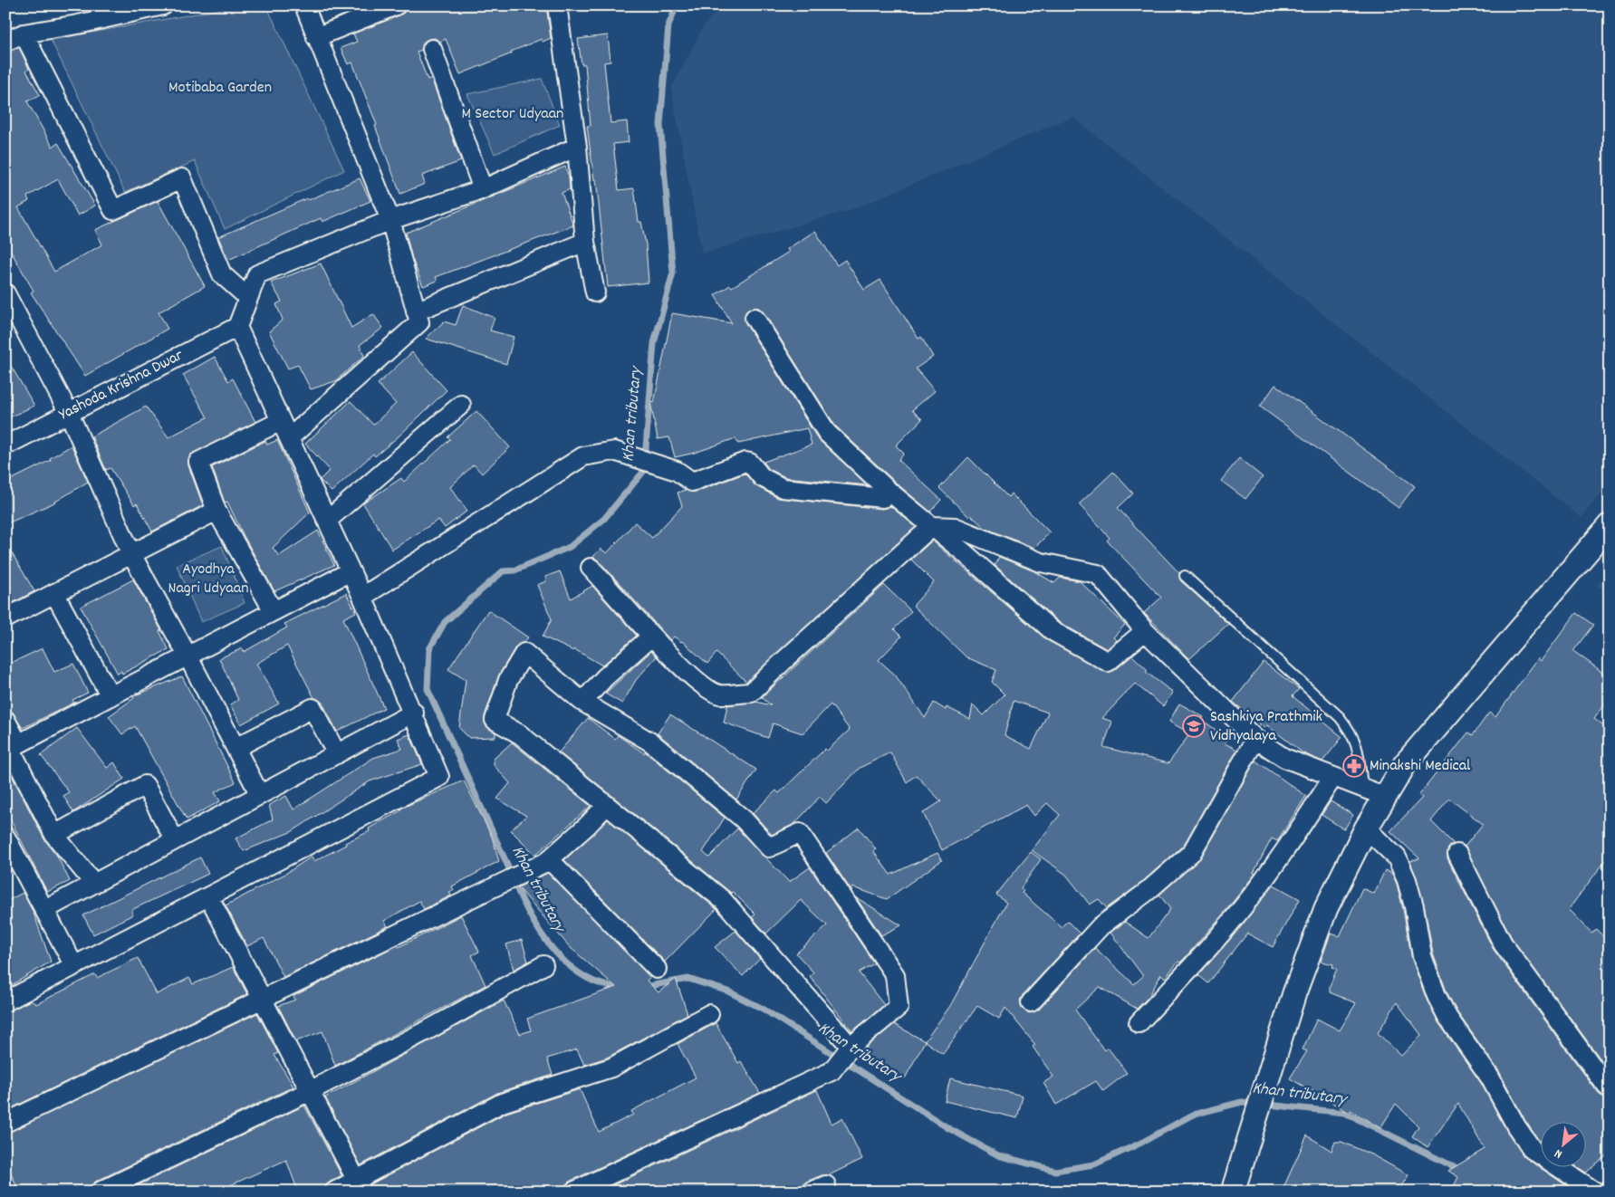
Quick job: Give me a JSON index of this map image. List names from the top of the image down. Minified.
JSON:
{"streets":{"street":["Yashoda Krishna Dwar"]},"water":["Khan tributary"],"parks":["Motibaba Garden","M Sector Udyaan","Ayodhya Nagri Udyaan"],"places":{"school or university":["Sashkiya Prathmik Vidhyalaya"],"pharmacy":["Minakshi Medical"]},"north":"bottom left"}
